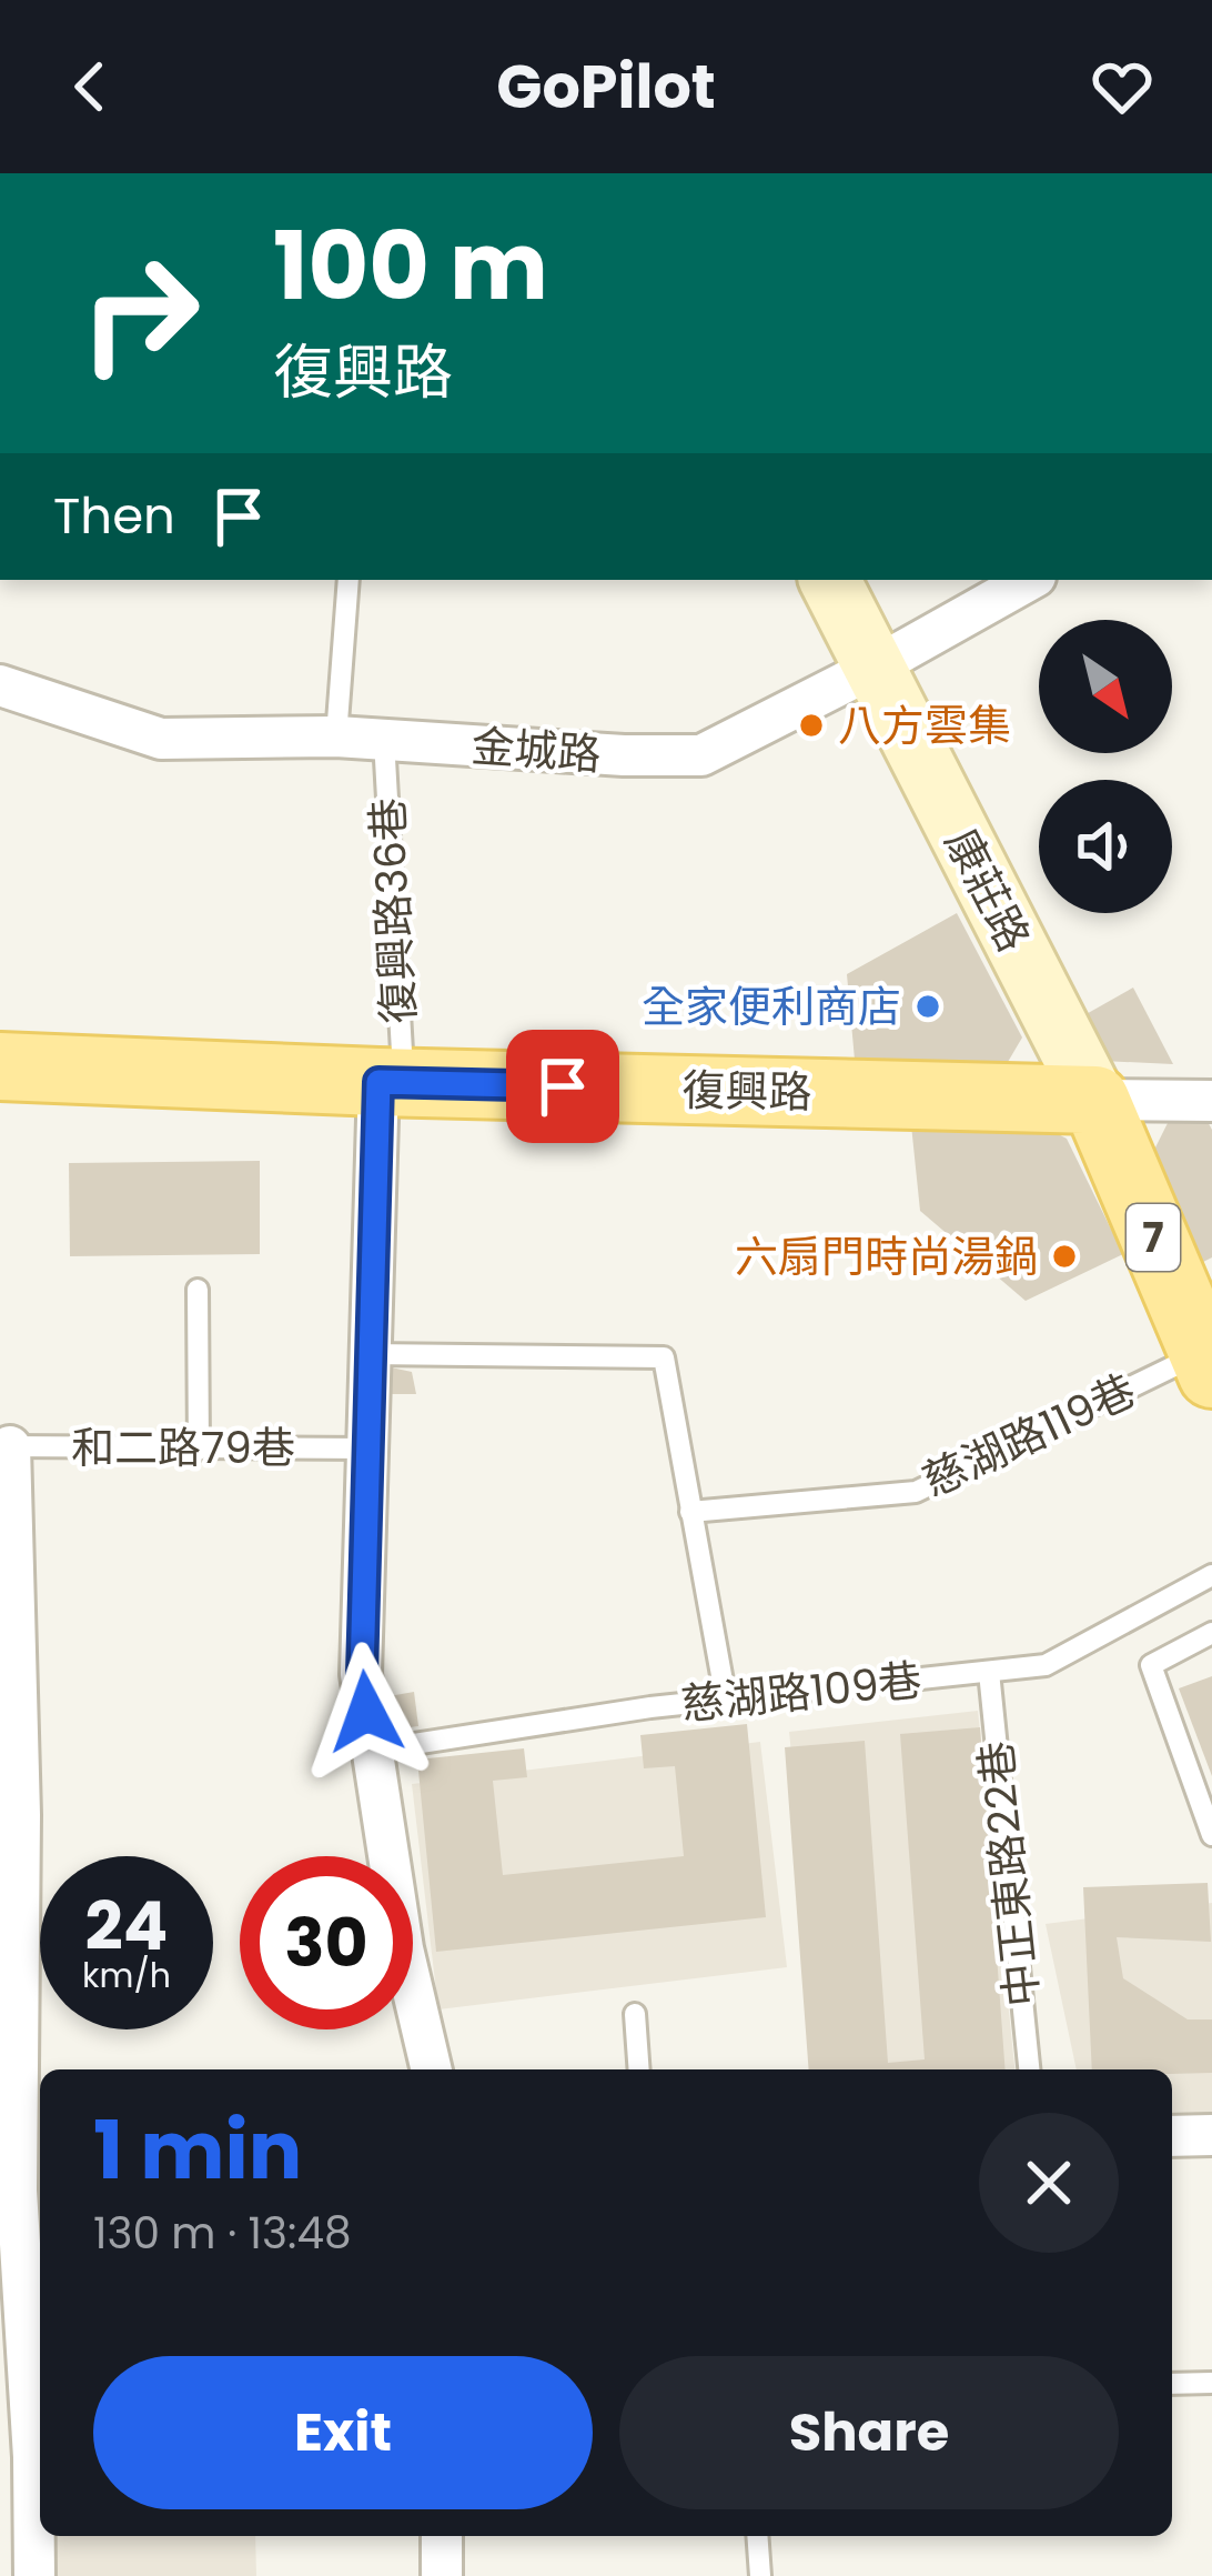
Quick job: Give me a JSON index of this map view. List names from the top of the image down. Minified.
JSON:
{"streets":{"main road":["復興路","7"],"street":["金城路","康莊路"],"lane":["復興路36巷","慈湖路119巷","和二路79巷","慈湖路109巷","中正東路22巷"]},"crossings":[["金城路","康莊路"],["金城路","復興路36巷"],["康莊路","復興路"],["康莊路","7"],["復興路36巷","復興路"],["復興路","7"],["7","慈湖路119巷"],["慈湖路109巷","中正東路22巷"]],"places":["八方雲集","全家便利商店","六扇門時尚湯鍋"],"north":"bottom right","page":{"header":"GoPilot","turn":["100 m","復興路"],"then":"Then","speed":"24 km/h","limit":"30","heading":["1 min","130 m · 13:48"],"buttons":["Exit","Share"]}}
